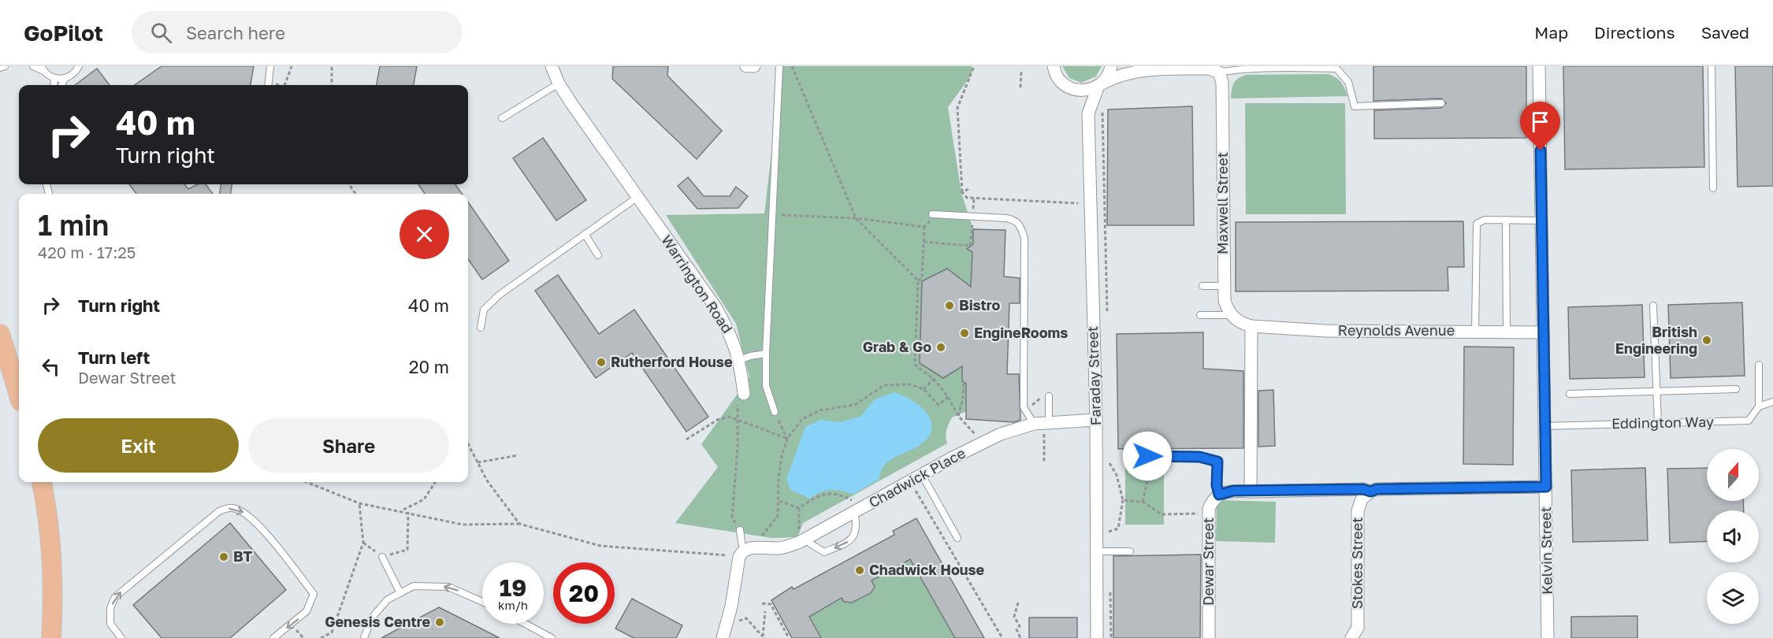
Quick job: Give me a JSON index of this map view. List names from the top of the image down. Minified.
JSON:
{"streets":{"street":["Maxwell Street","Warrington Road","Reynolds Avenue","Faraday Street","Chadwick Place","Kelvin Street","Dewar Street","Stokes Street"],"lane":["Eddington Way"]},"crossings":[["Reynolds Avenue","Kelvin Street"],["Faraday Street","Chadwick Place"],["Eddington Way","Kelvin Street"]],"places":["Bistro","EngineRooms","British Engineering","Grab & Go","Rutherford House","BT","Chadwick House","Genesis Centre"],"north":"top","page":{"header":"GoPilot","search":"Search here","nav":["Map","Directions","Saved"],"turn":["40 m","Turn right"],"heading":["1 min","420 m · 17:25"],"list":[{"name":"Turn right","value":"40 m"},{"name":"Turn left","note":"Dewar Street","value":"20 m"}],"buttons":["Exit","Share"],"speed":"19 km/h","limit":"20"}}
